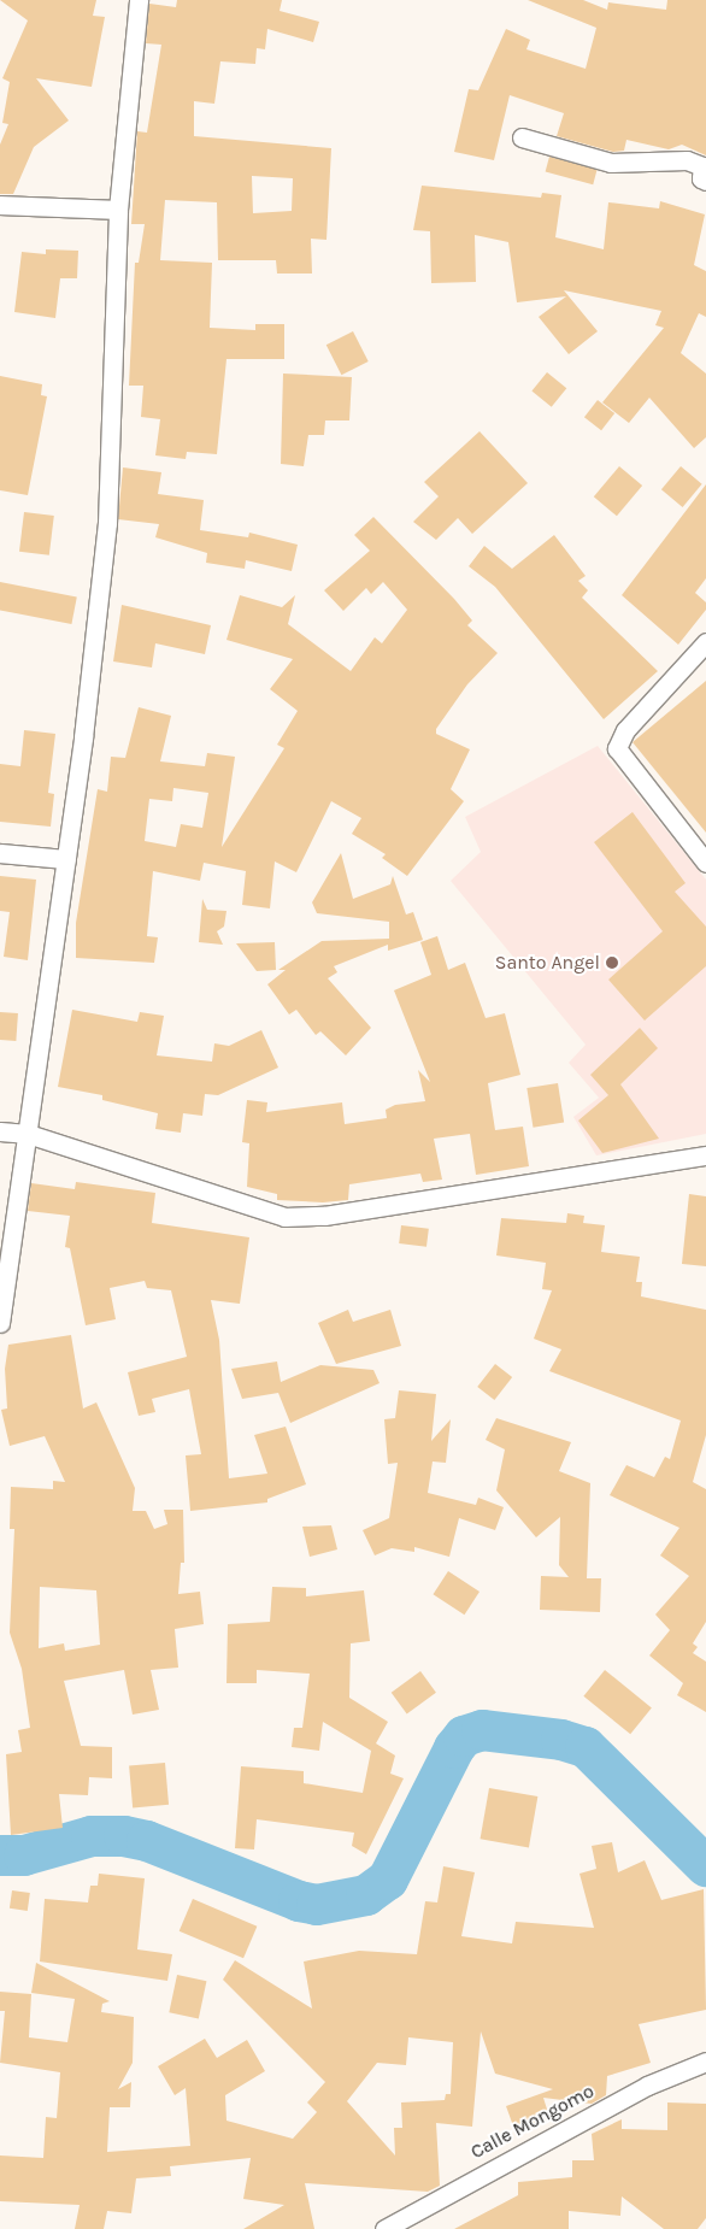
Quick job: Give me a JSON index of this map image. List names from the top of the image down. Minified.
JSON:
{"streets":{"street":["Calle Mongomo"]},"places":["Santo Angel"]}
